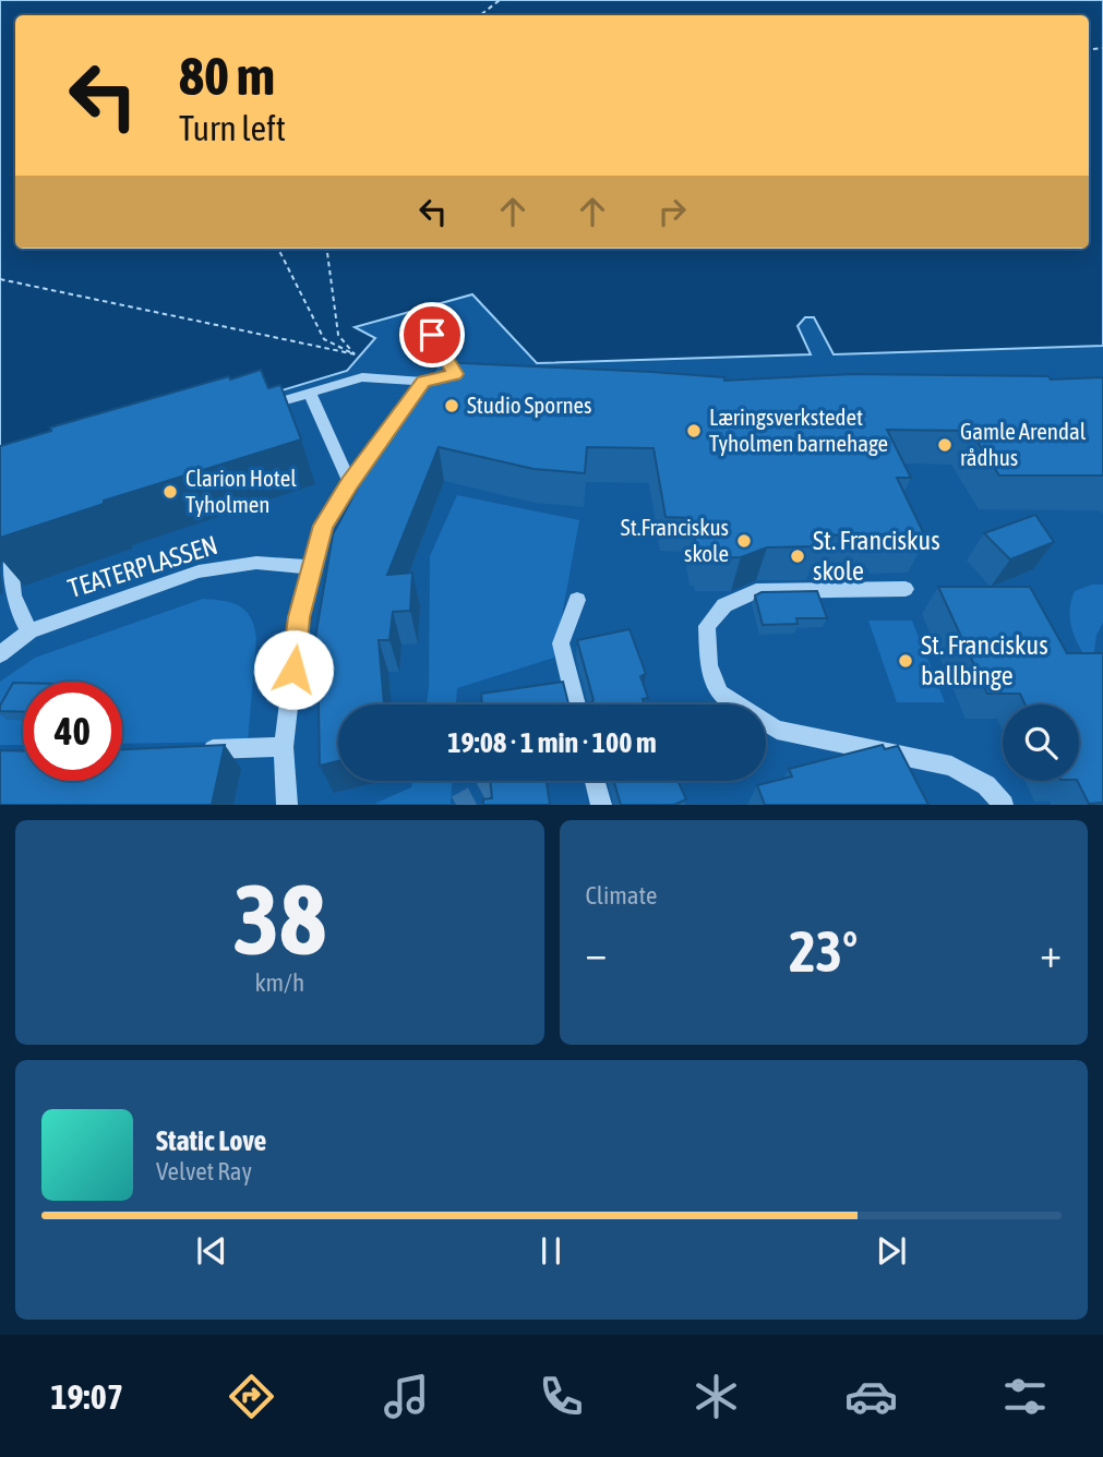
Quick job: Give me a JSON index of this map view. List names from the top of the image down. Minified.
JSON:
{"streets":{"street":["TEATERPLASSEN"]},"places":["Studio Spornes","Læringsverkstedet Tyholmen barnehage","Gamle Arendal rådhus","Clarion Hotel Tyholmen","St.Franciskus skole","St. Franciskus skole","St. Franciskus ballbinge"],"page":{"turn":["80 m","Turn left"],"limit":"40","trip":"19:08 · 1 min · 100 m","tile":[["38","km/h"],"Climate"],"heat":["−","23°","+"],"song":["Static Love","Velvet Ray"],"tabs":"19:07"}}
